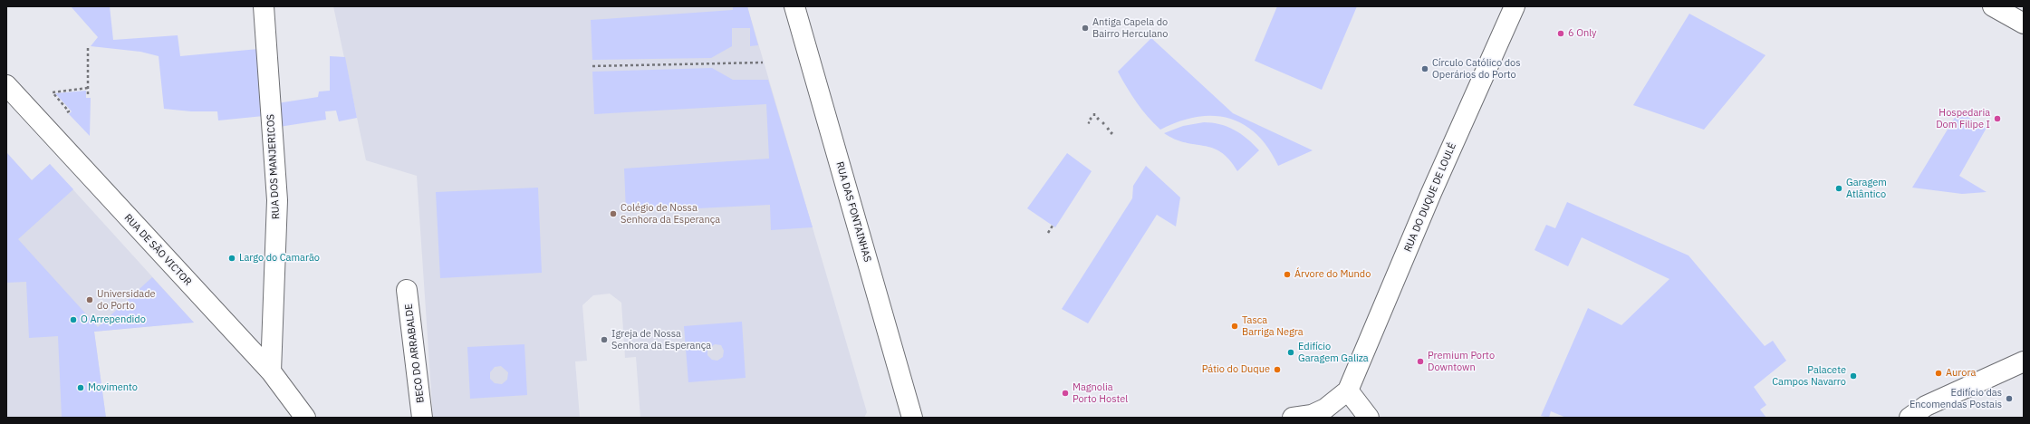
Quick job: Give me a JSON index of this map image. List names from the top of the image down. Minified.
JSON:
{"streets":{"street":["RUA DOS MANJERICOS","RUA DO DUQUE DE LOULÉ","RUA DAS FONTAINHAS","RUA DE SÃO VICTOR","BECO DO ARRABALDE"]},"crossings":[["RUA DOS MANJERICOS","RUA DE SÃO VICTOR"]],"places":["Antiga Capela do Bairro Herculano","6 Only","Círculo Católico dos Operários do Porto","Hospedaria Dom Filipe I","Garagem Atlântico","Colégio de Nossa Senhora da Esperança","Largo do Camarão","Árvore do Mundo","Universidade do Porto","O Arrependido","Tasca Barriga Negra","Igreja de Nossa Senhora da Esperança","Edifício Garagem Galiza","Premium Porto Downtown","Pátio do Duque","Aurora","Palacete Campos Navarro","Movimento","Magnolia Porto Hostel","Edifício das Encomendas Postais"]}
